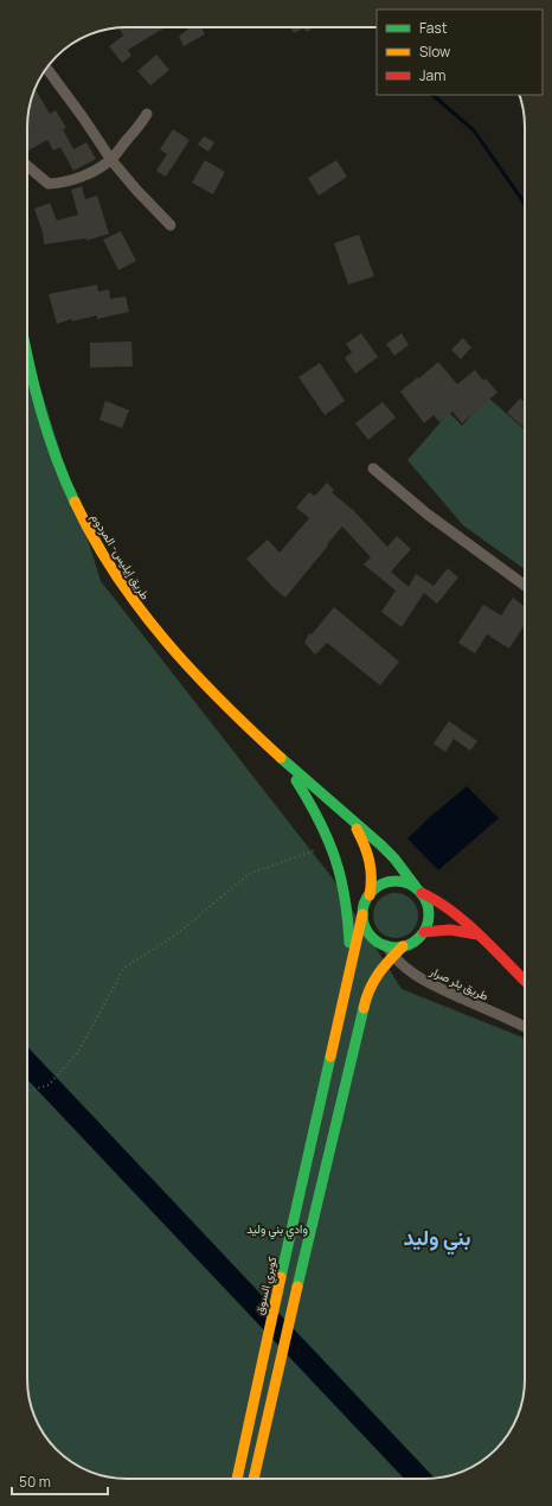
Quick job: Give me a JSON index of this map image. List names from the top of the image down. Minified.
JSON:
{"streets":{"highway":["طريق إيليس- المردوم","كوبري السوق"],"street":["طريق بئر صرار"]},"districts":["بني وليد"],"parks":["وادي بني وليد"],"legend":["Fast","Slow","Jam"],"scale_bar":"50 m"}
